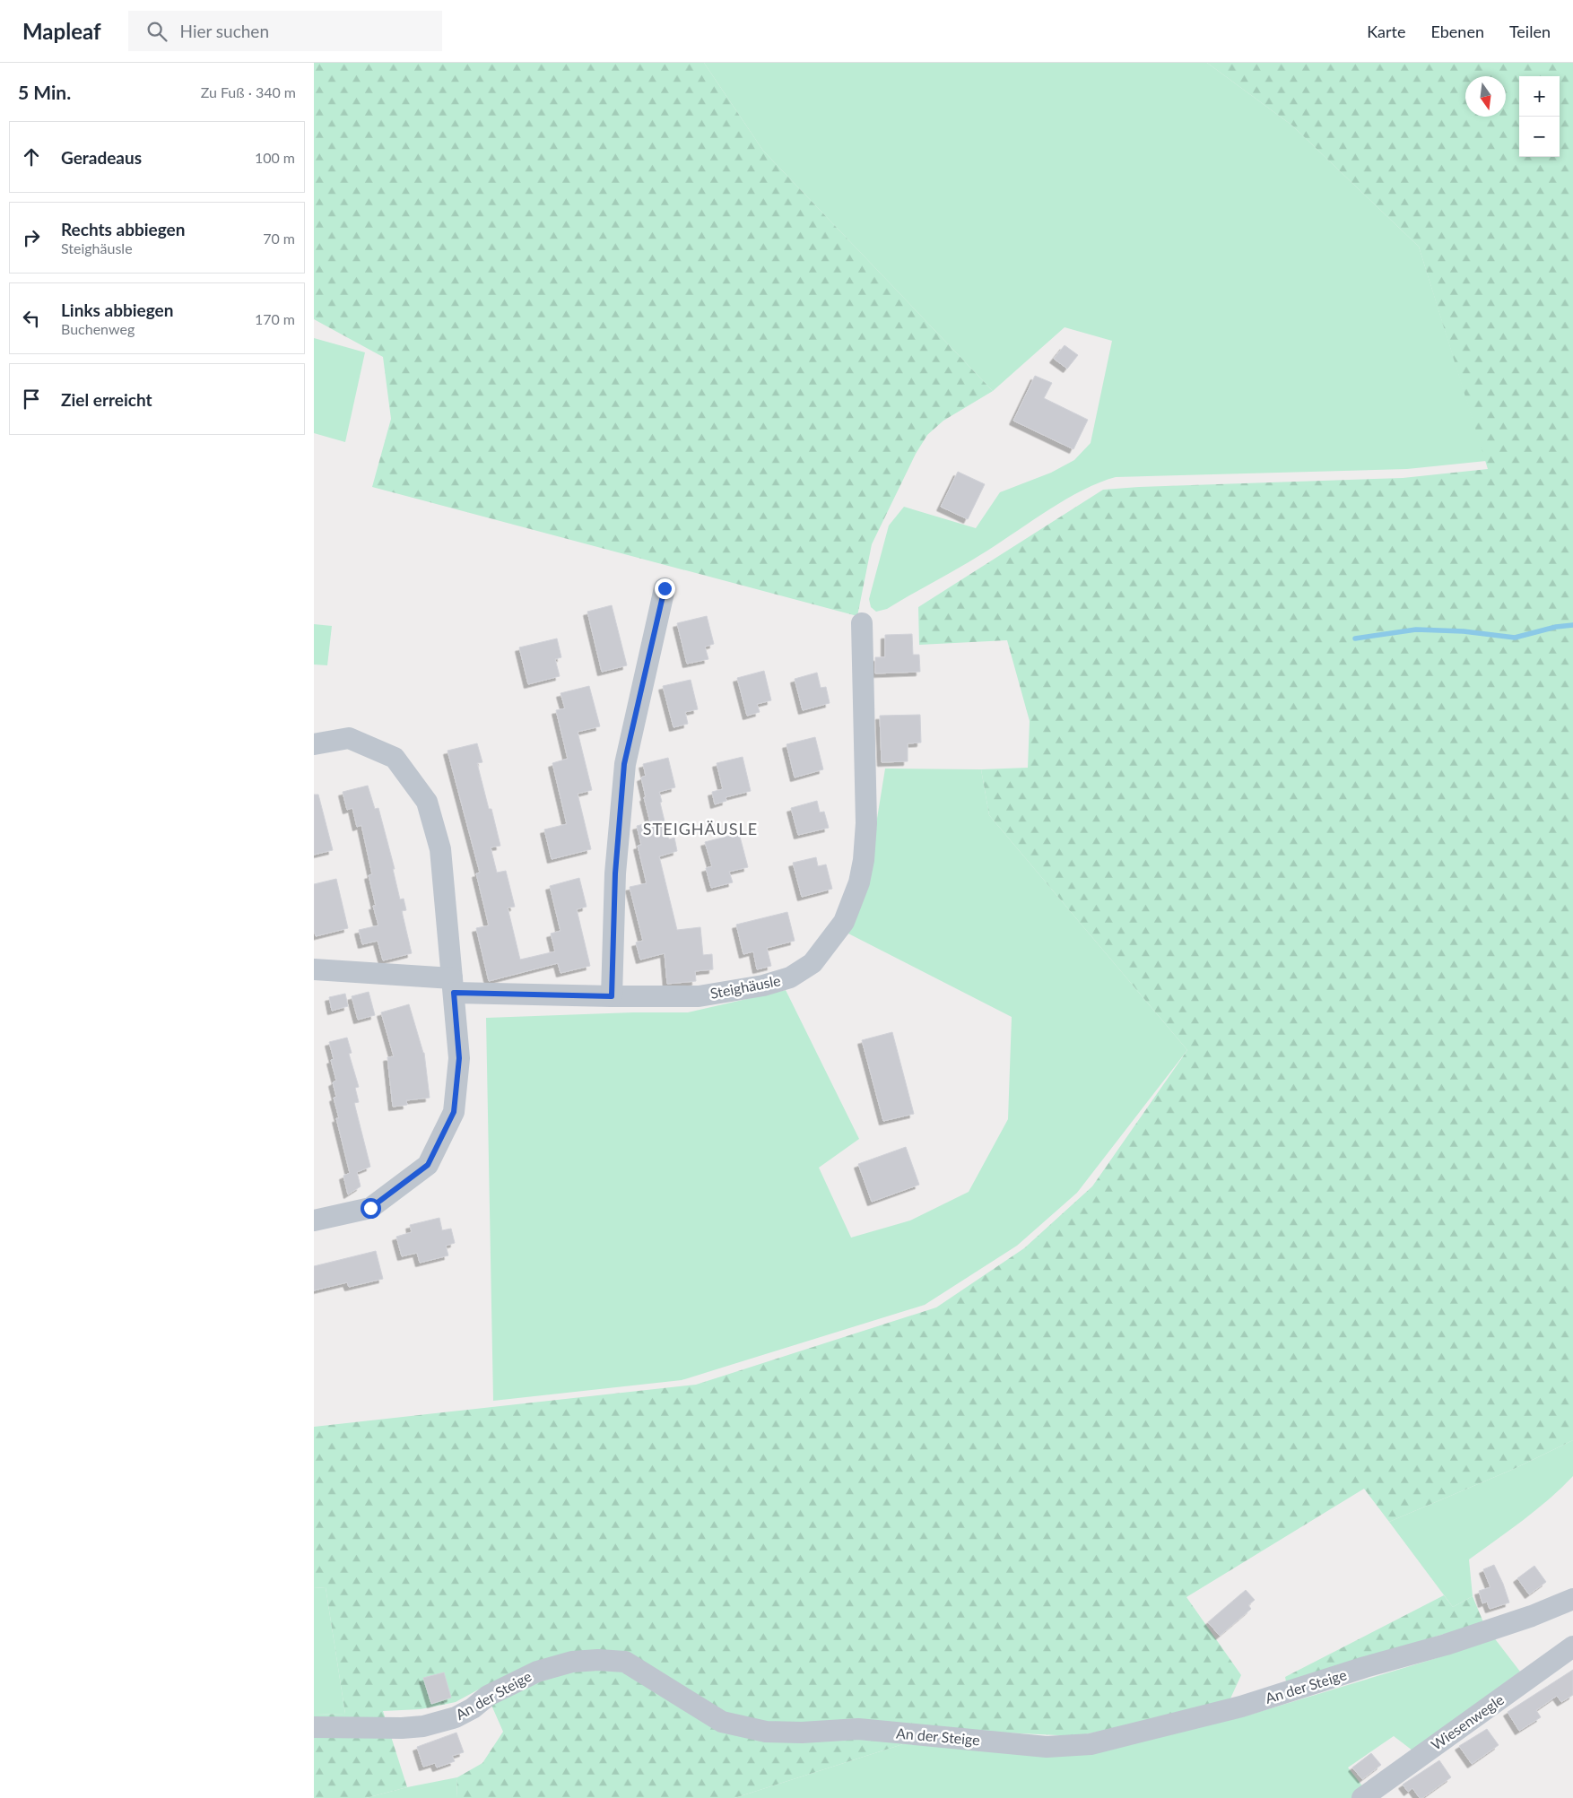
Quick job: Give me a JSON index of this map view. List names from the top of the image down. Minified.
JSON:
{"streets":{"street":["Steighäusle","An der Steige","Wiesenwegle"]},"districts":["STEIGHÄUSLE"],"north":"bottom","page":{"header":"Mapleaf","search":"Hier suchen","nav":["Karte","Ebenen","Teilen"],"heading":["5 Min.","Zu Fuß · 340 m"],"map_buttons":["+","−"],"list":[["Geradeaus","100 m"],["Rechts abbiegen","Steighäusle","70 m"],["Links abbiegen","Buchenweg","170 m"],"Ziel erreicht"]}}
